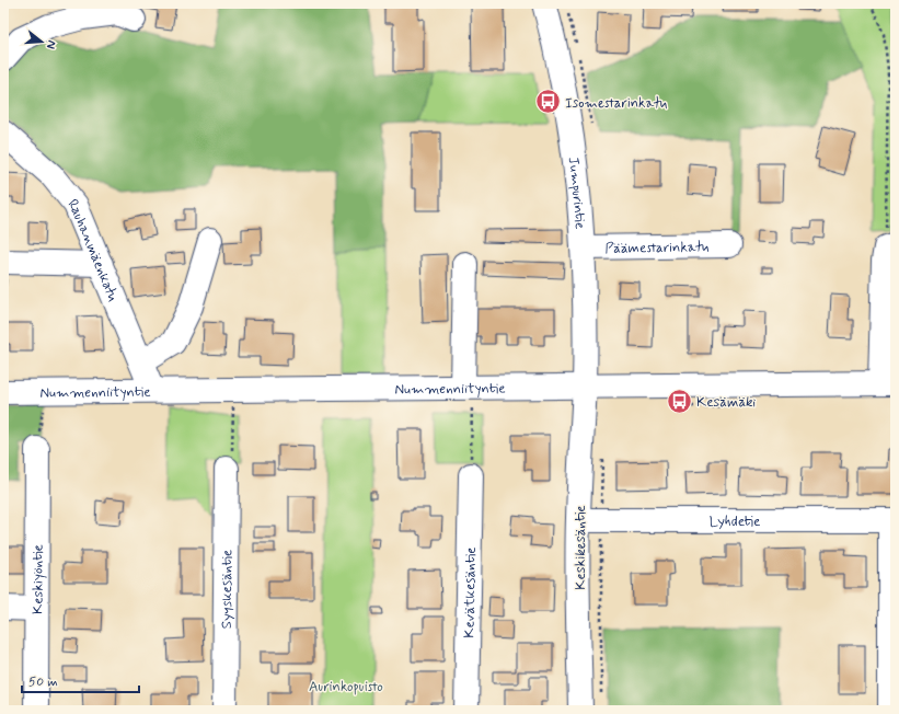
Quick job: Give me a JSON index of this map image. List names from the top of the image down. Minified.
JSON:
{"streets":{"street":["Jumpurintie","Päämestarinkatu","Rauhanmäenkatu","Nummenniityntie","Lyhdetie","Keskikesäntie","Keskiyöntie","Syyskesäntie","Kevätkesäntie"]},"crossings":[["Jumpurintie","Päämestarinkatu"],["Jumpurintie","Nummenniityntie"],["Jumpurintie","Keskikesäntie"],["Rauhanmäenkatu","Nummenniityntie"],["Nummenniityntie","Keskikesäntie"],["Lyhdetie","Keskikesäntie"]],"parks":["Aurinkopuisto"],"places":{"bus stop":["Isomestarinkatu","Kesämäki"]},"scale_bar":"50 m","north":"right"}
